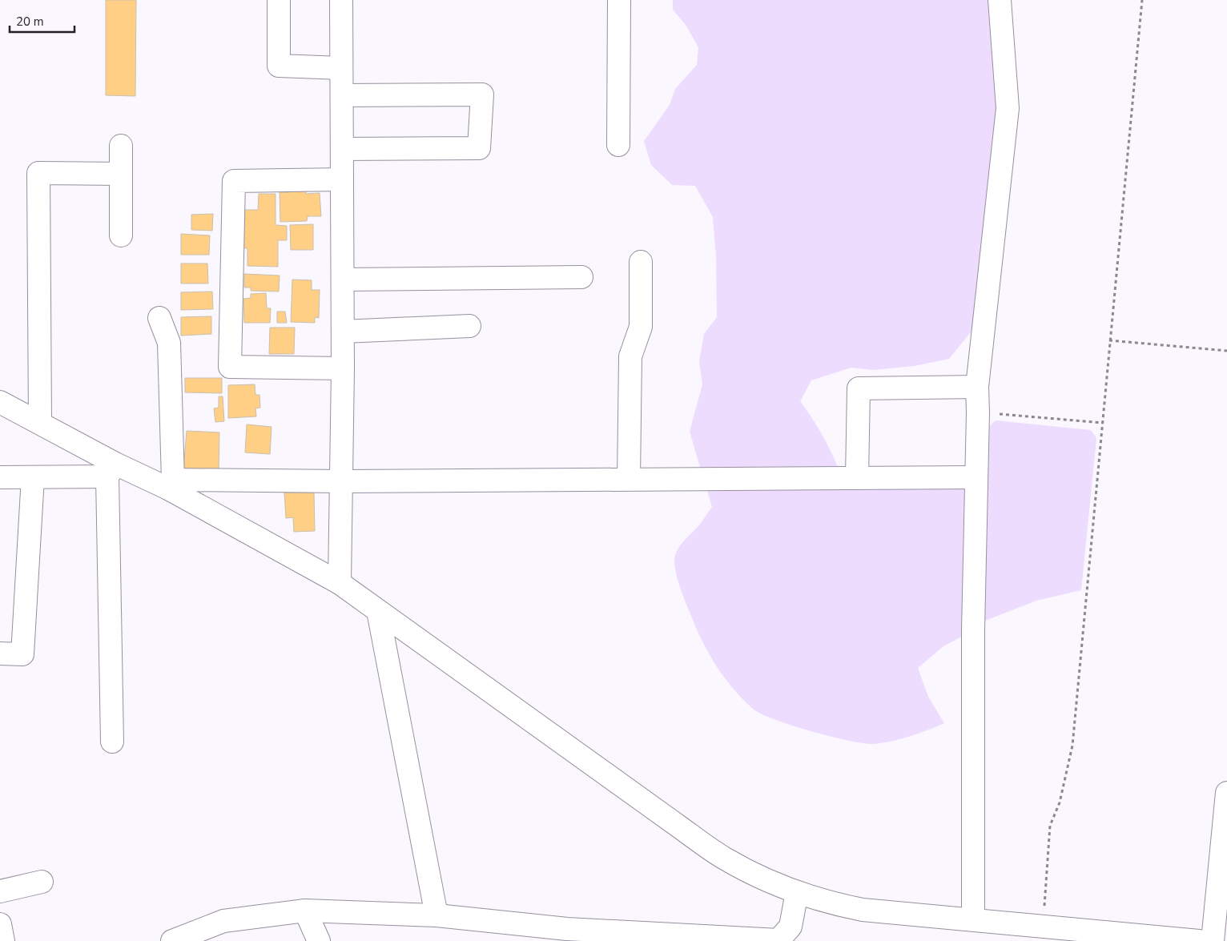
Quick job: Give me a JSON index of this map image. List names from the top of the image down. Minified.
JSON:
{"scale_bar":"20 m"}
